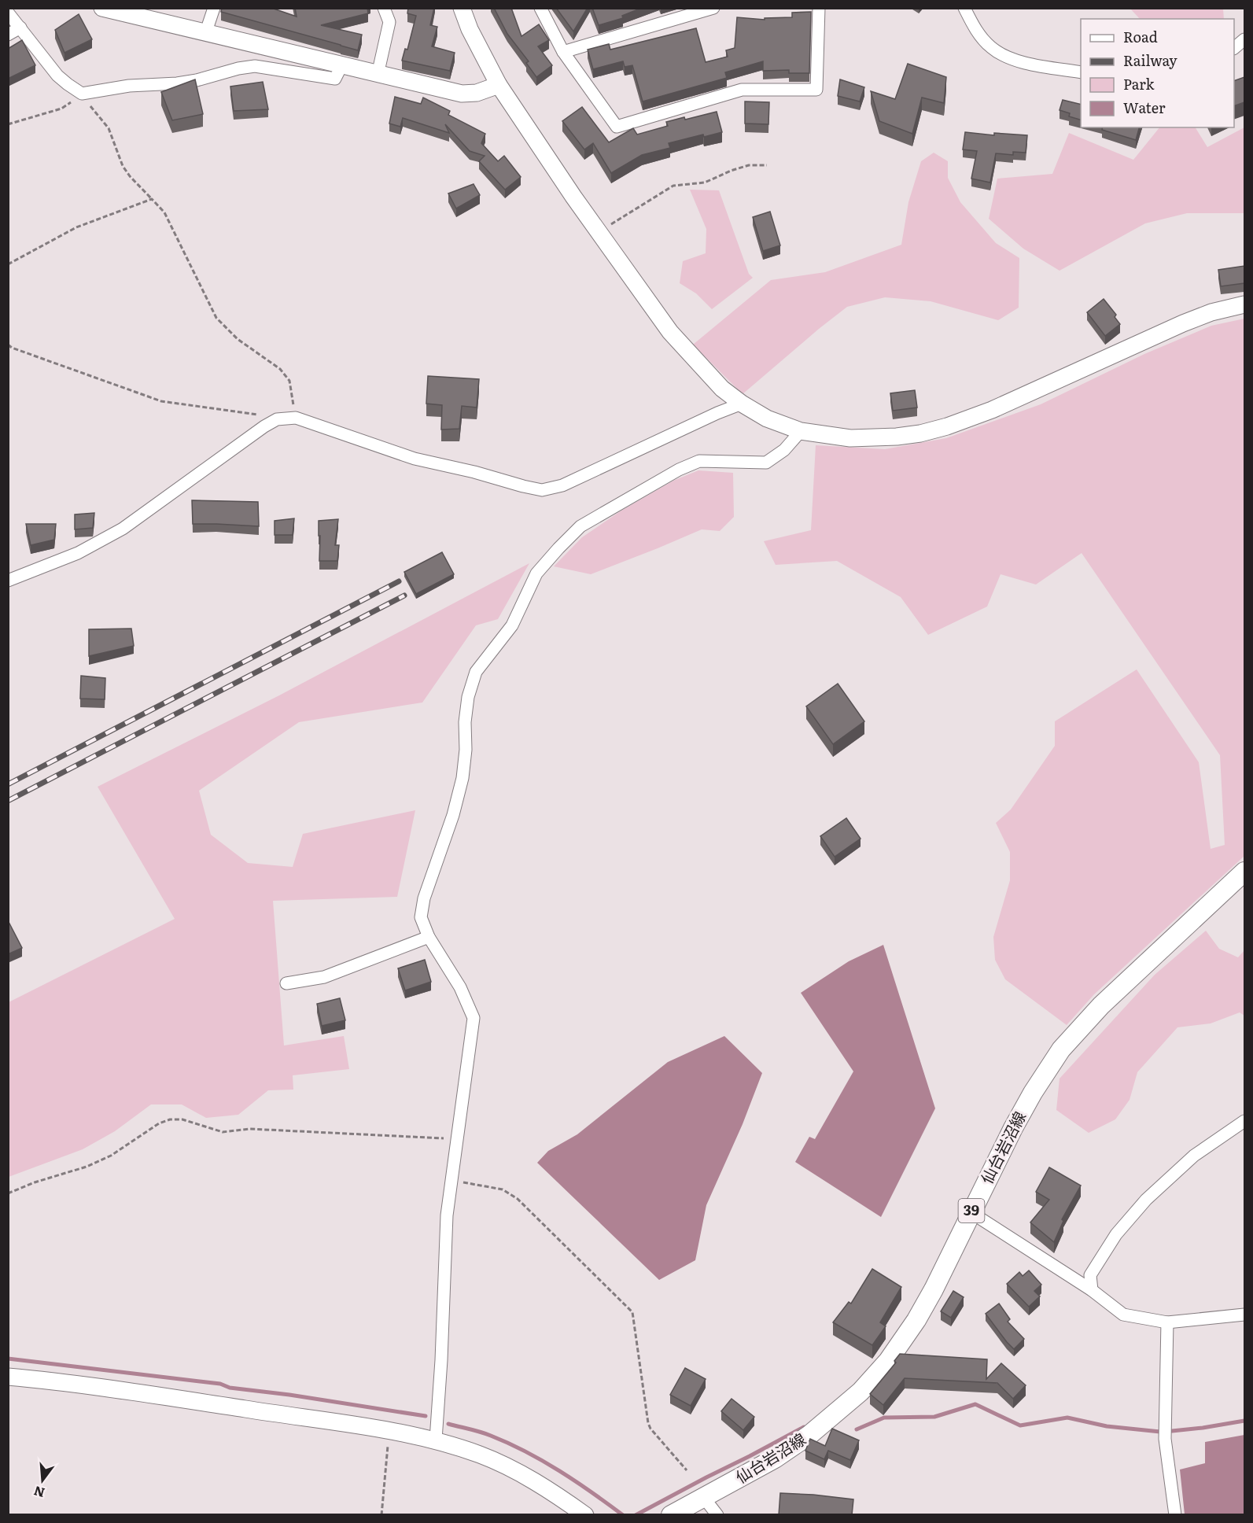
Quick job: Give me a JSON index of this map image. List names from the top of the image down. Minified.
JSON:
{"streets":{"main road":["仙台岩沼線","39"]},"legend":["Road","Railway","Park","Water"],"north":"bottom"}
